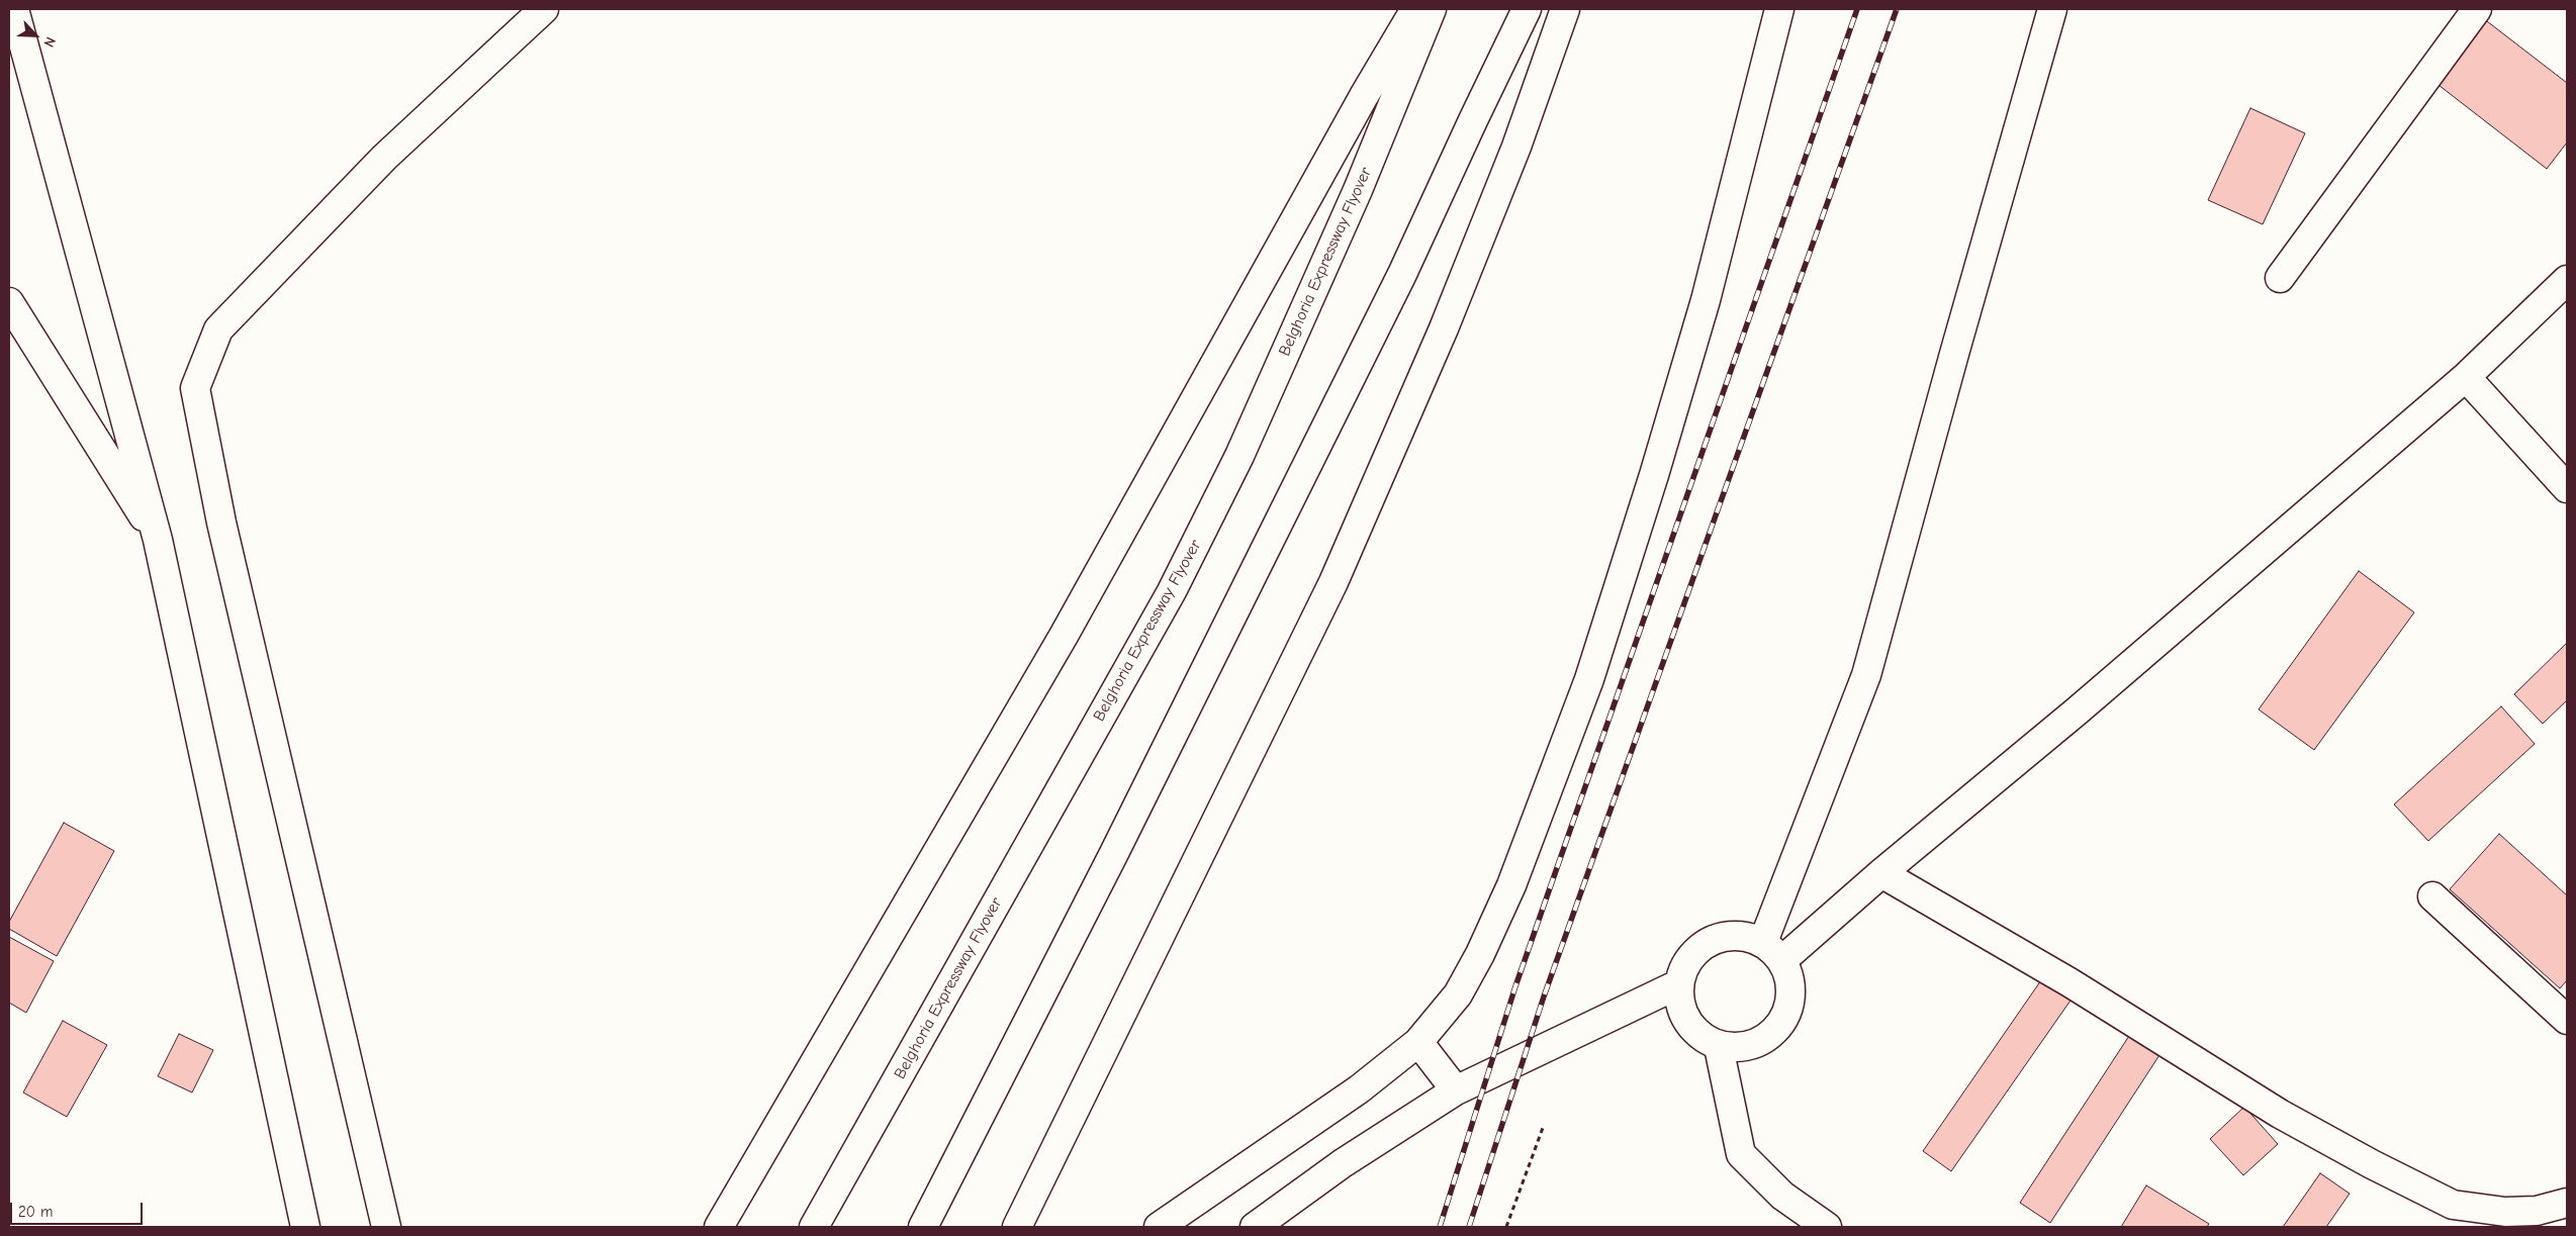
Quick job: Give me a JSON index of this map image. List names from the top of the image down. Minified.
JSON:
{"streets":{"main road":["Belghoria Expressway Flyover"]},"scale_bar":"20 m","north":"bottom right"}
